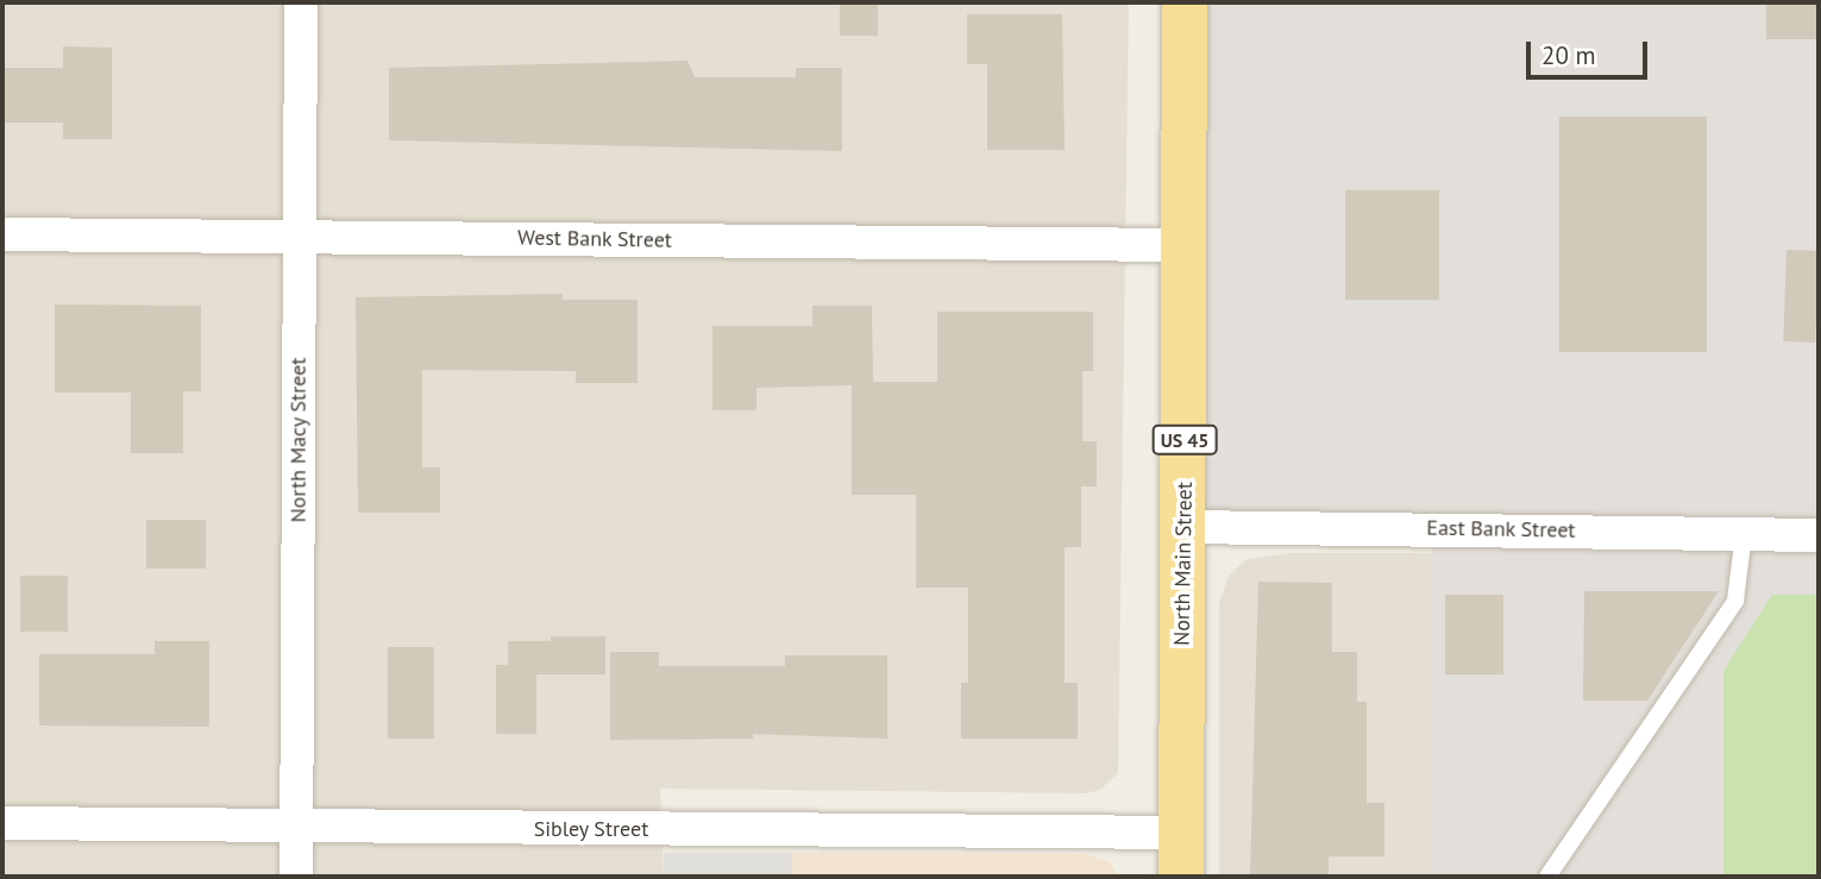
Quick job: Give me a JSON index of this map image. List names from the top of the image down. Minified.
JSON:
{"streets":{"main road":["US 45","North Main Street"],"street":["West Bank Street","North Macy Street","East Bank Street","Sibley Street"]},"crossings":[["West Bank Street","North Macy Street"],["West Bank Street","North Main Street"],["North Macy Street","Sibley Street"],["East Bank Street","North Main Street"],["North Main Street","Sibley Street"]],"scale_bar":"20 m"}
